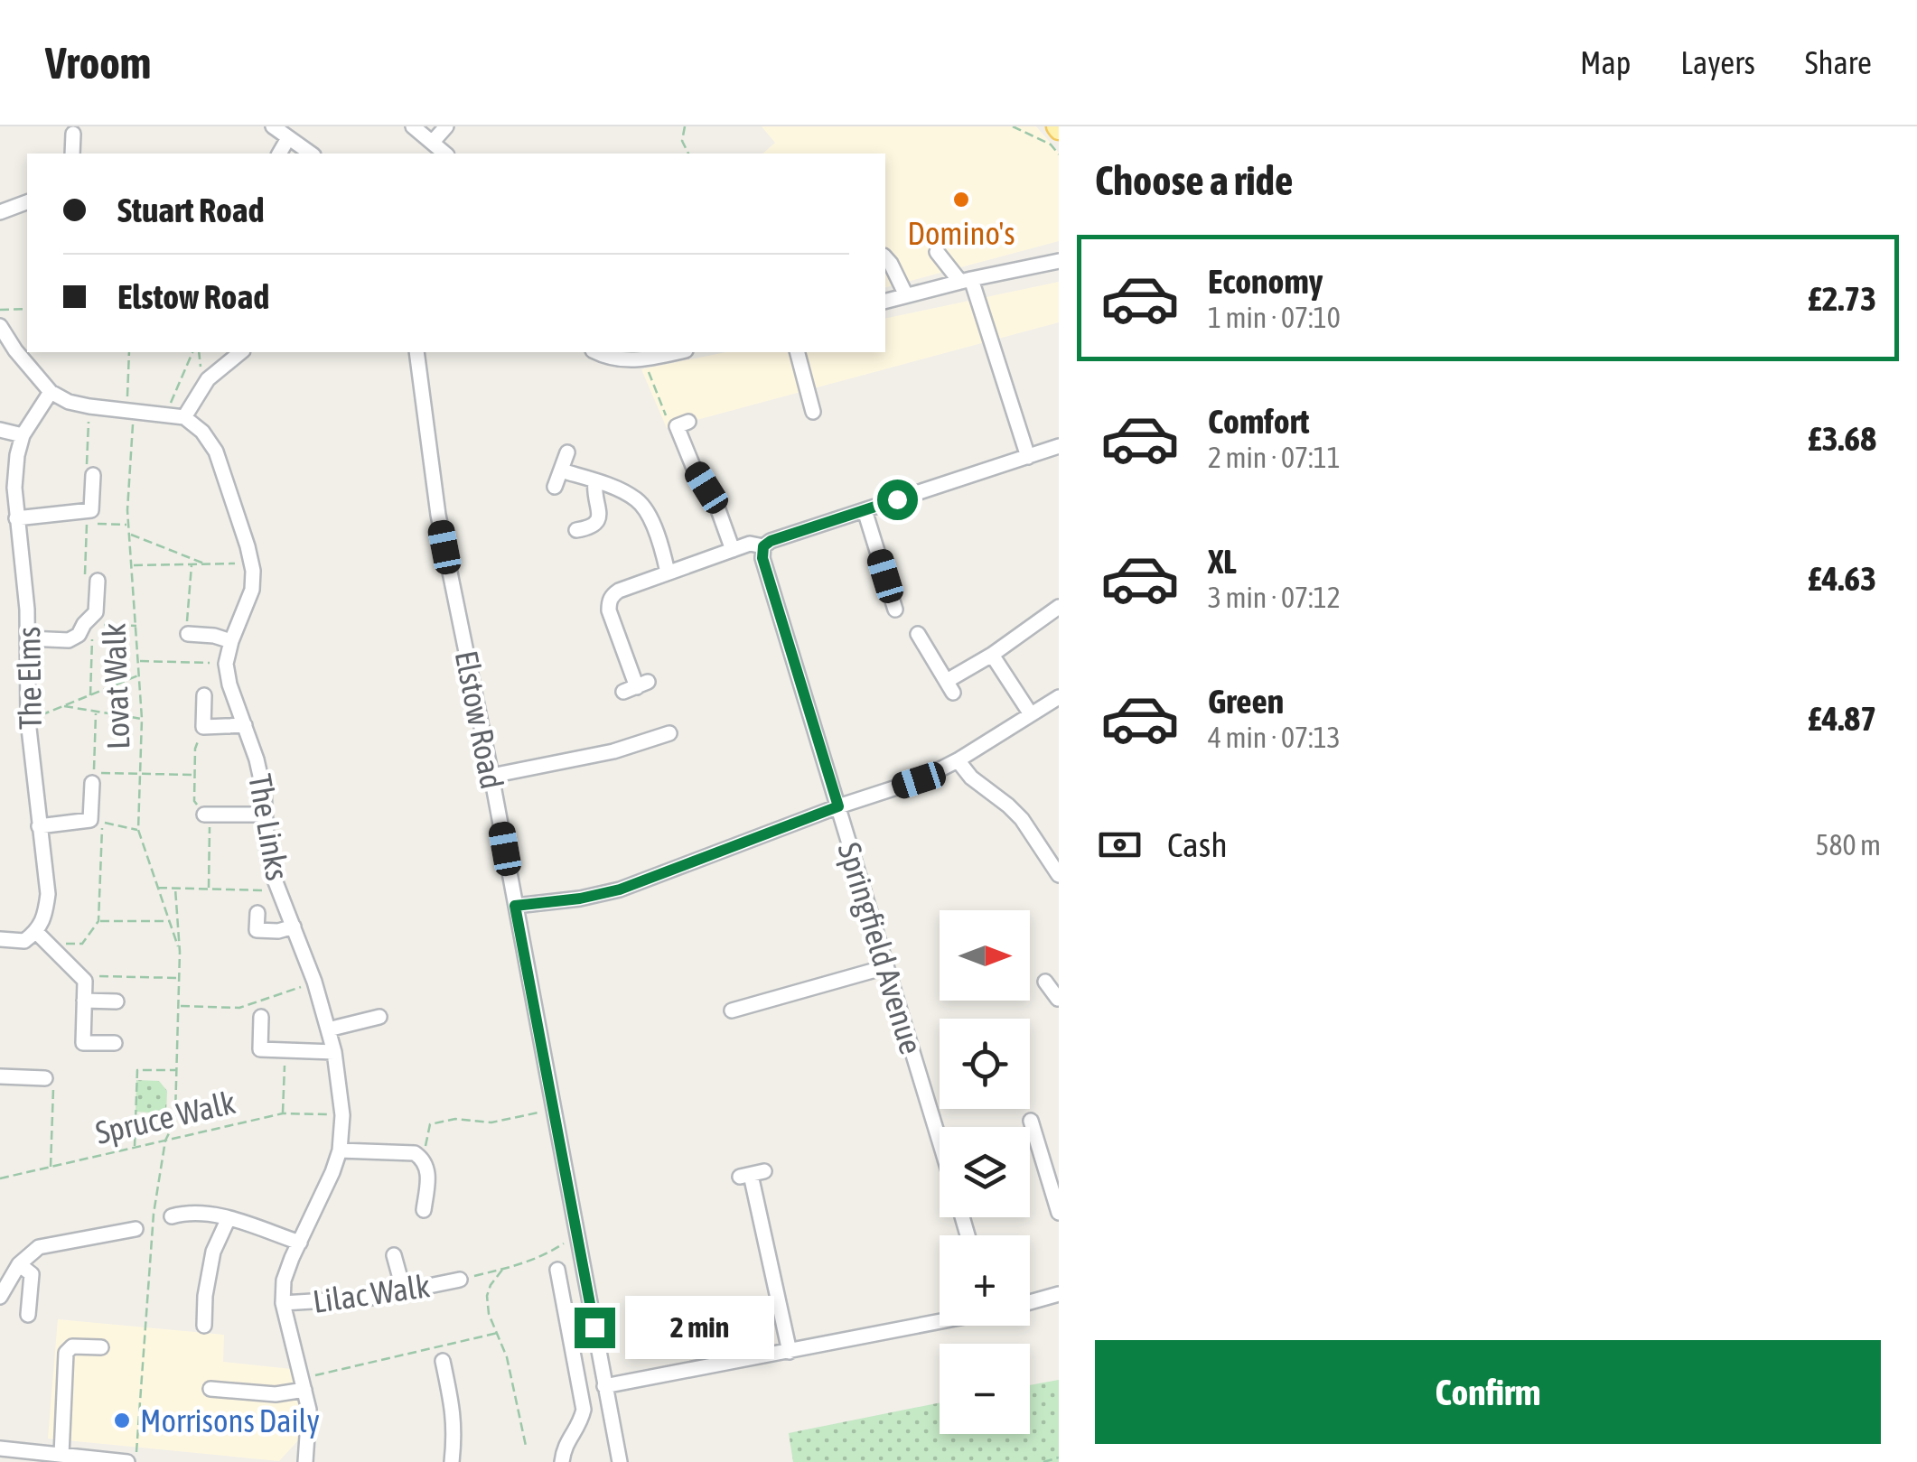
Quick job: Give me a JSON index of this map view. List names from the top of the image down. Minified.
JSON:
{"streets":{"street":["The Elms","Elstow Road","The Links","Springfield Avenue","Lilac Walk"],"path":["Lovat Walk","Spruce Walk"]},"crossings":[["Lovat Walk","Spruce Walk"],["The Links","Spruce Walk"],["The Links","Lilac Walk"]],"places":["Domino's","Morrisons Daily"],"north":"right","page":{"header":"Vroom","nav":["Map","Layers","Share"],"heading":"Choose a ride","banner":["Stuart Road","Elstow Road"],"list":[{"name":"Economy","note":"1 min · 07:10","value":"£2.73"},{"name":"Comfort","note":"2 min · 07:11","value":"£3.68"},{"name":"XL","note":"3 min · 07:12","value":"£4.63"},{"name":"Green","note":"4 min · 07:13","value":"£4.87"}],"pay":["Cash","580 m"],"map_buttons":["+","−"],"bubble":"2 min","buttons":"Confirm"}}
